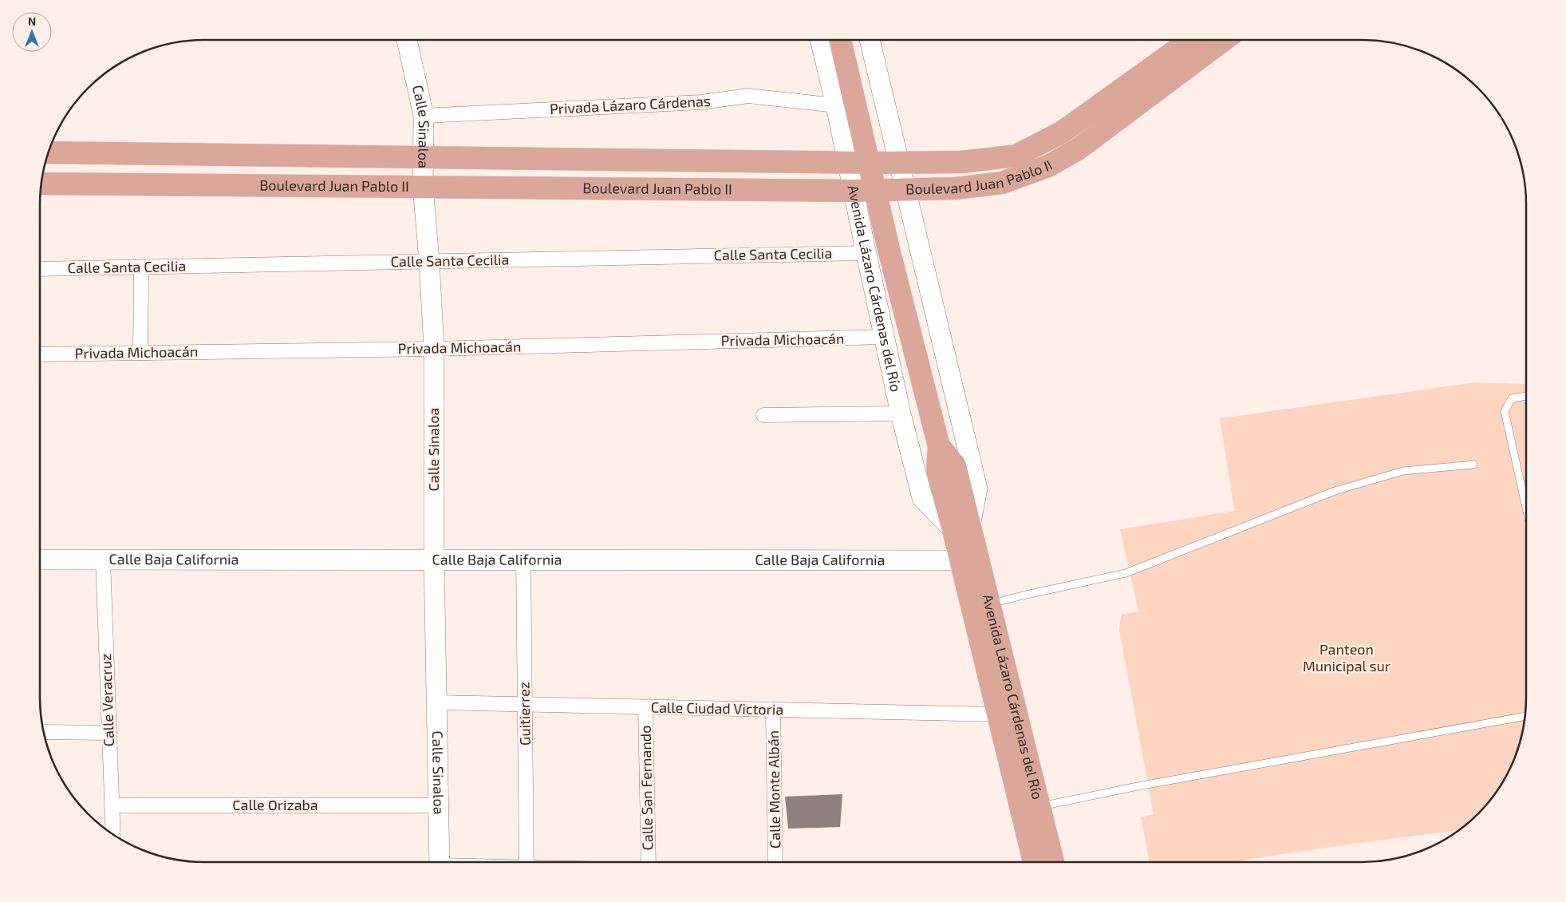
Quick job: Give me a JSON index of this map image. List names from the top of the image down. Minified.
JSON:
{"streets":{"main road":["Boulevard Juan Pablo II","Avenida Lázaro Cárdenas del Río"],"street":["Privada Lázaro Cárdenas","Calle Sinaloa","Calle Santa Cecilia","Privada Michoacán","Calle Baja California","Calle Veracruz","Calle Ciudad Victoria","Guitierrez","Calle San Fernando","Calle Monte Albán","Calle Orizaba"]},"crossings":[["Privada Lázaro Cárdenas","Calle Sinaloa"],["Privada Lázaro Cárdenas","Avenida Lázaro Cárdenas del Río"],["Calle Sinaloa","Boulevard Juan Pablo II"],["Calle Sinaloa","Calle Santa Cecilia"],["Calle Sinaloa","Privada Michoacán"],["Calle Sinaloa","Calle Baja California"],["Calle Sinaloa","Calle Ciudad Victoria"],["Calle Sinaloa","Calle Orizaba"],["Boulevard Juan Pablo II","Avenida Lázaro Cárdenas del Río"],["Calle Santa Cecilia","Avenida Lázaro Cárdenas del Río"],["Avenida Lázaro Cárdenas del Río","Privada Michoacán"],["Avenida Lázaro Cárdenas del Río","Calle Baja California"],["Avenida Lázaro Cárdenas del Río","Calle Ciudad Victoria"],["Calle Baja California","Calle Veracruz"],["Calle Baja California","Guitierrez"],["Calle Veracruz","Calle Orizaba"],["Calle Ciudad Victoria","Guitierrez"],["Calle Ciudad Victoria","Calle San Fernando"],["Calle Ciudad Victoria","Calle Monte Albán"]],"parks":["Panteon Municipal sur"],"north":"top"}
